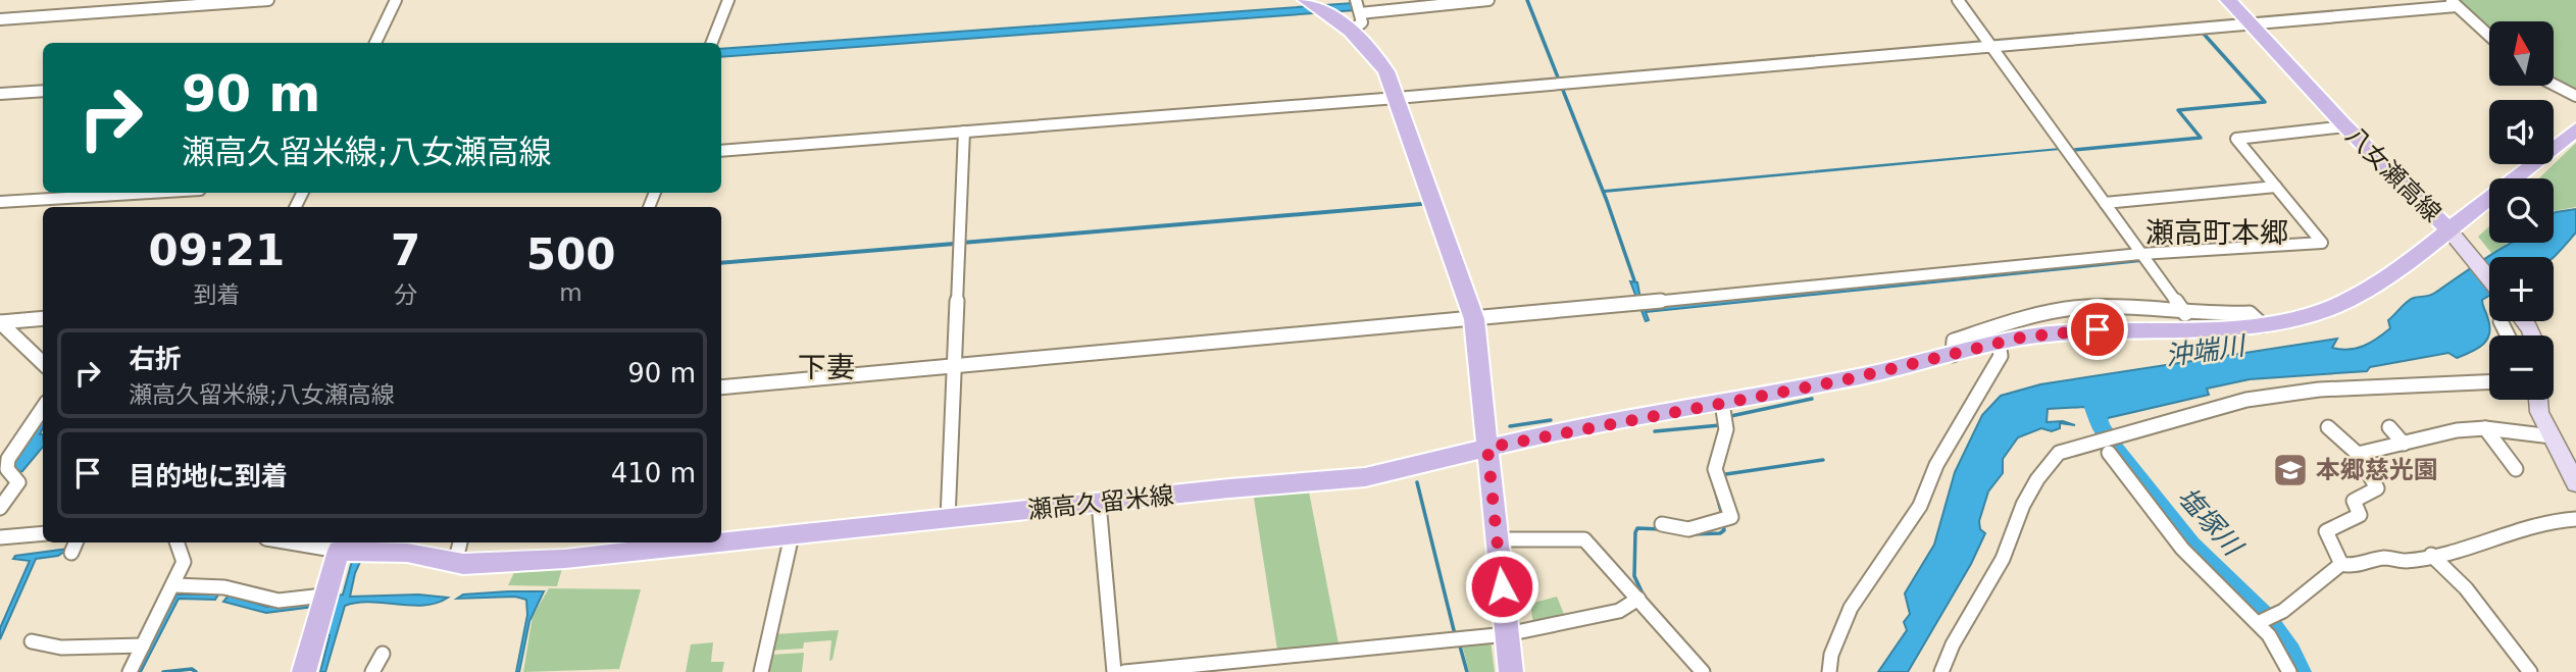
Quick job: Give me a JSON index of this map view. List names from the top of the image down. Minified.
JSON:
{"streets":{"main road":["八女瀬高線","瀬高久留米線"]},"crossings":[["八女瀬高線","瀬高久留米線"]],"districts":["瀬高町本郷","下妻"],"water":["沖端川","塩塚川"],"places":{"school or university":["本郷慈光園"]},"north":"top","page":{"map_buttons":["+","−"],"turn":["90 m","瀬高久留米線;八女瀬高線"],"eta":["09:21","到着","7","分","500","m"],"list":[{"name":"右折","note":"瀬高久留米線;八女瀬高線","value":"90 m"},{"name":"目的地に到着","value":"410 m"}]}}
